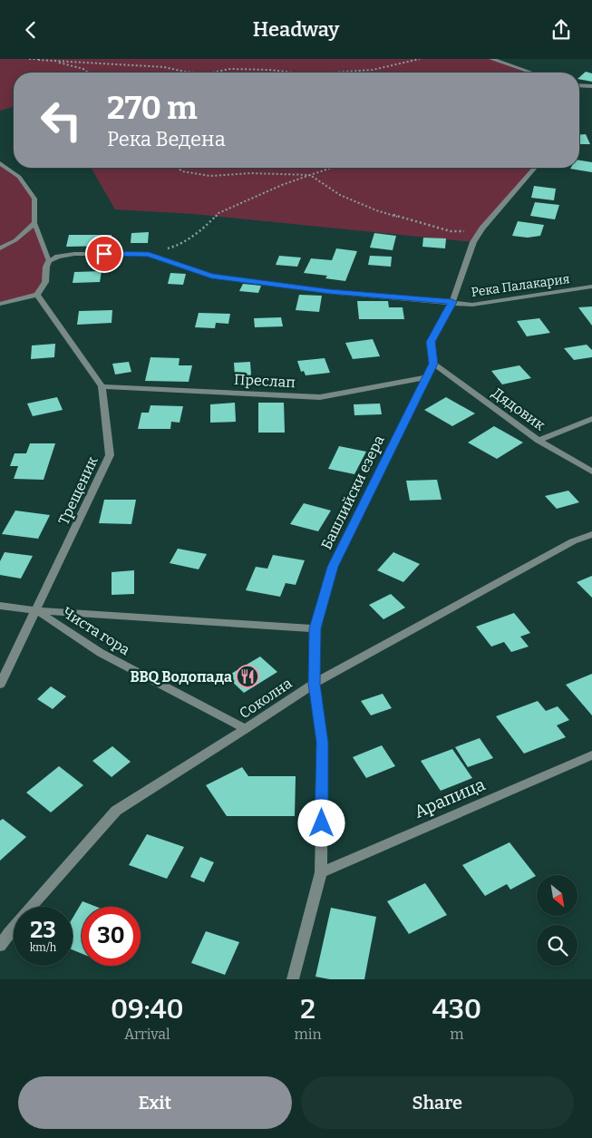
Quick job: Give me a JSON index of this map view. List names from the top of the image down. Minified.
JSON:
{"streets":{"street":["Река Палакария","Преслап","Дядовик","Трещеник","Башлийски езера","Чиста гора","Соколна","Арапица"]},"crossings":[["Преслап","Трещеник"],["Преслап","Башлийски езера"],["Дядовик","Башлийски езера"],["Трещеник","Чиста гора"],["Башлийски езера","Соколна"],["Башлийски езера","Арапица"],["Чиста гора","Соколна"]],"places":{"restaurant":["BBQ Водопада"]},"north":"bottom right","page":{"header":"Headway","turn":["270 m","Река Ведена"],"speed":"23 km/h","limit":"30","eta":["09:40","Arrival","2","min","430","m"],"buttons":["Exit","Share"]}}
